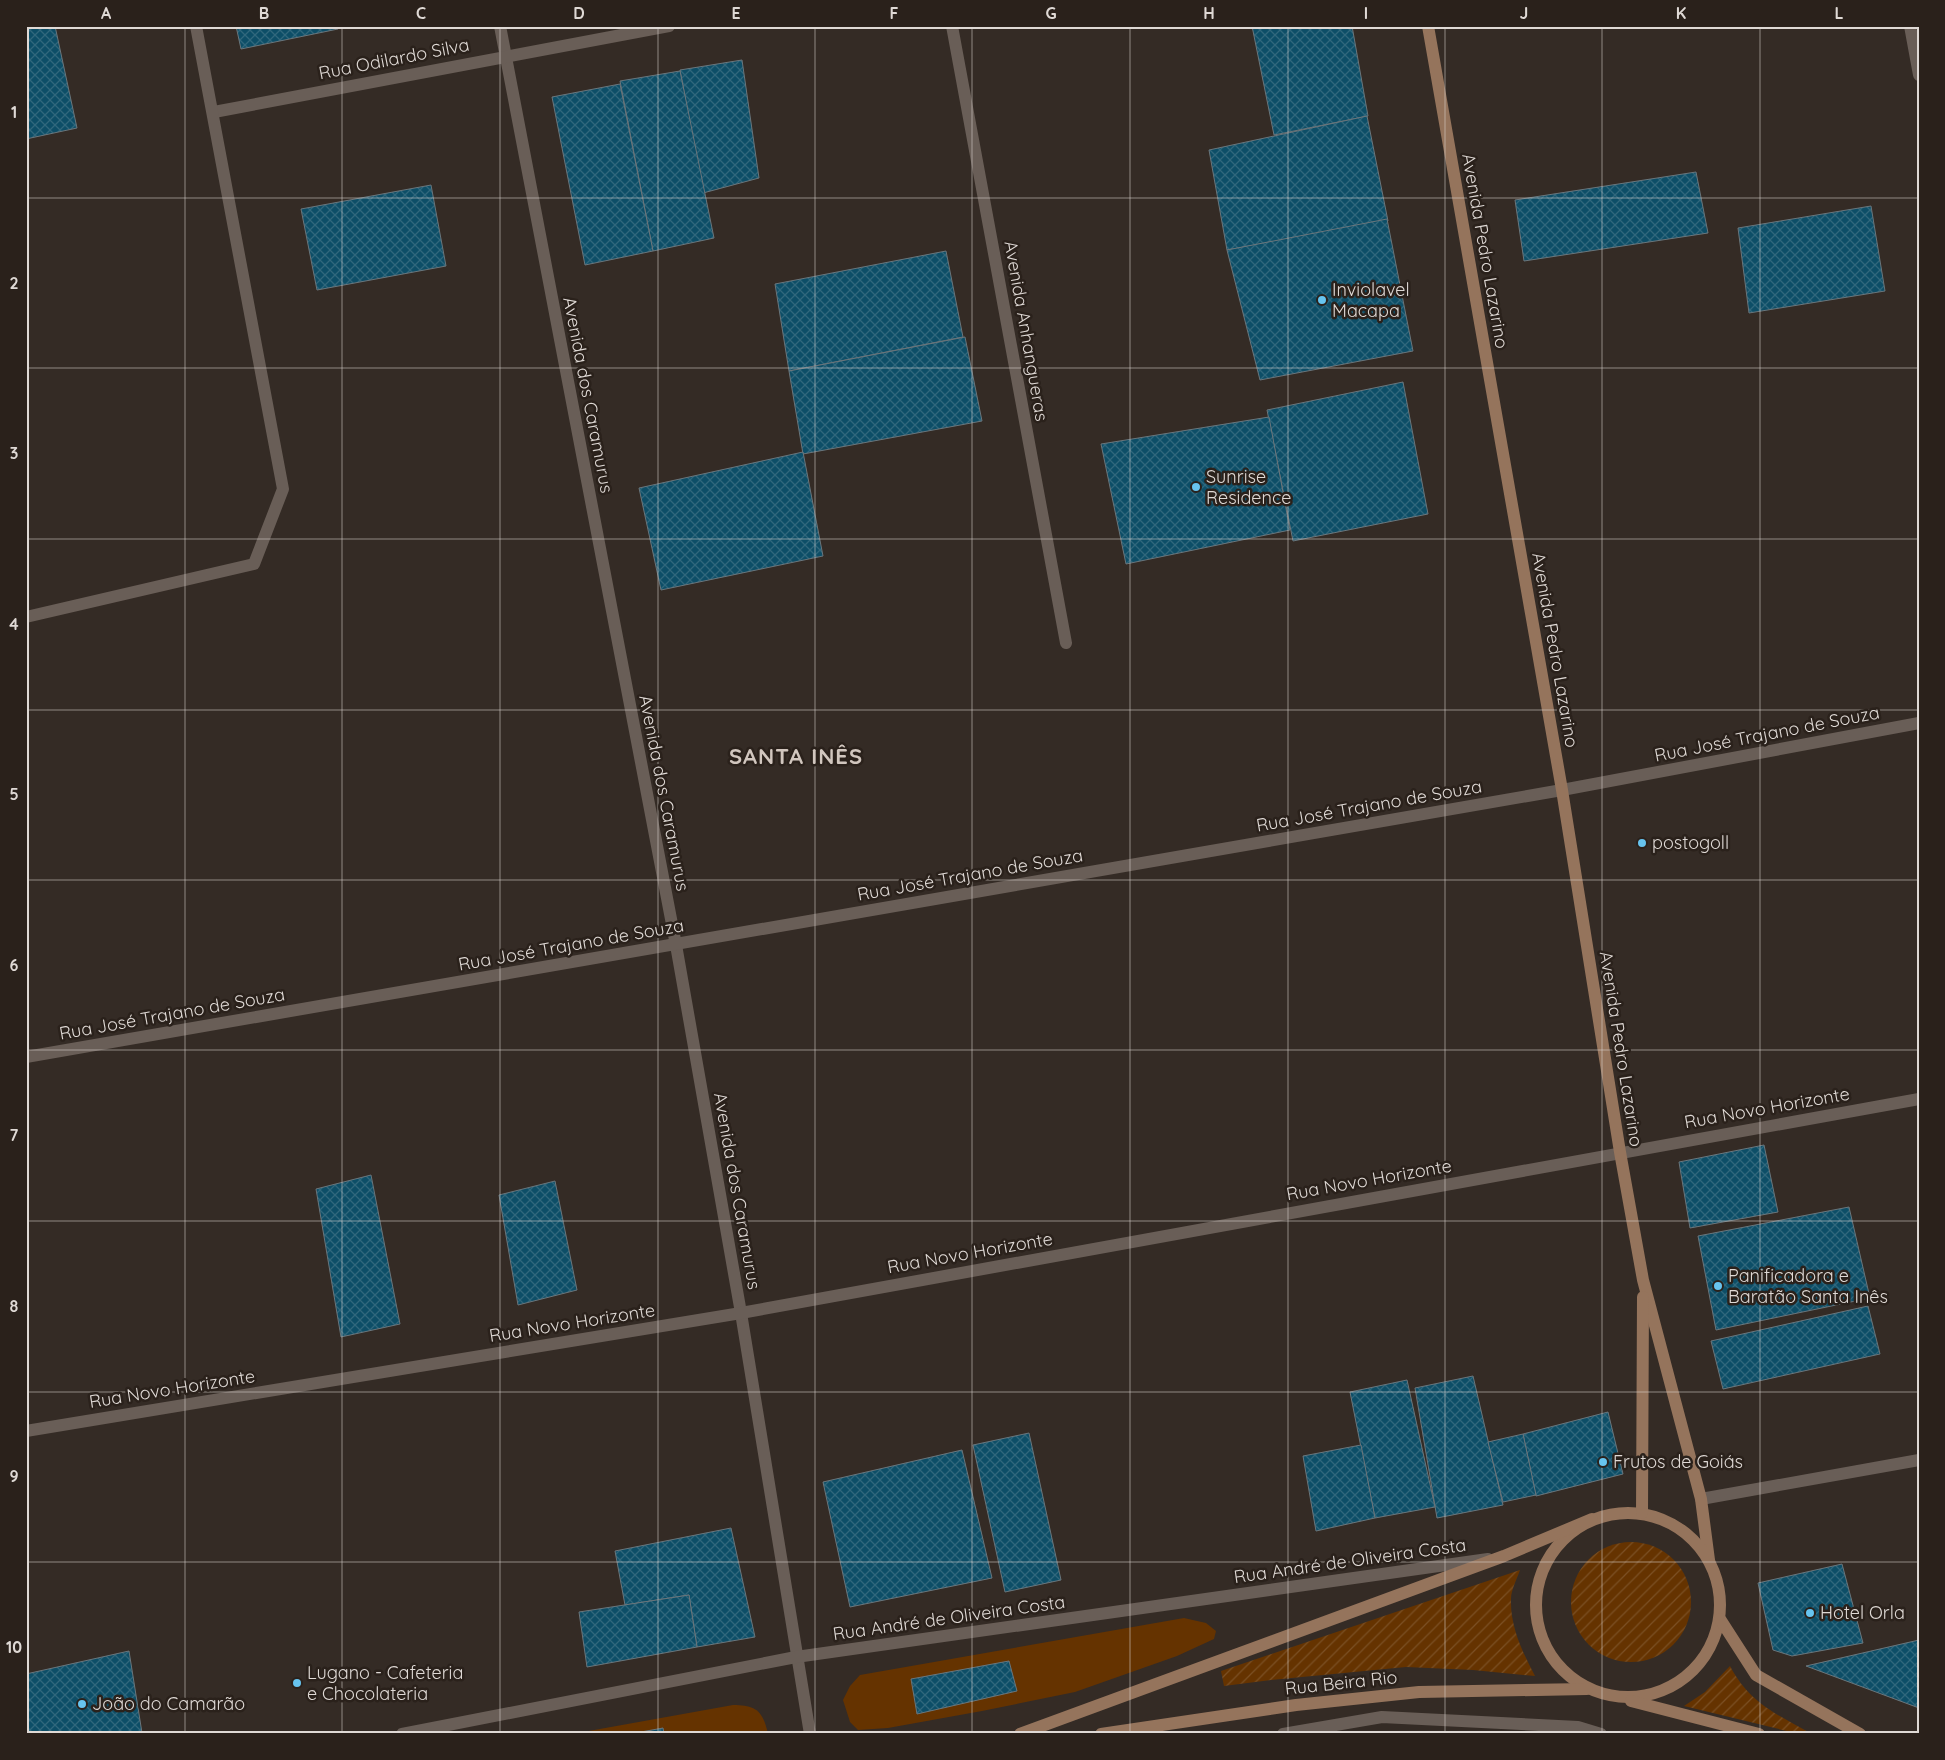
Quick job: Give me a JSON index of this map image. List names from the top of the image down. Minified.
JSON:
{"streets":{"main road":["Avenida Pedro Lazarino","Rua André de Oliveira Costa","Rua Beira Rio"],"street":["Rua Odilardo Silva","Avenida Anhangueras","Avenida dos Caramurus","Rua José Trajano de Souza","Rua Novo Horizonte"]},"crossings":[["Rua Odilardo Silva","Avenida dos Caramurus"],["Avenida Pedro Lazarino","Rua José Trajano de Souza"],["Avenida Pedro Lazarino","Rua Novo Horizonte"],["Avenida dos Caramurus","Rua José Trajano de Souza"],["Avenida dos Caramurus","Rua Novo Horizonte"],["Avenida dos Caramurus","Rua André de Oliveira Costa"]],"districts":["SANTA INÊS"],"places":["Inviolavel Macapa","Sunrise Residence","postogoll","Panificadora e Baratão Santa Inês","Frutos de Goiás","Hotel Orla","Lugano - Cafeteria e Chocolateria","João do Camarão"],"grid":{"columns":["A","B","C","D","E","F","G","H","I","J","K","L"],"rows":["1","2","3","4","5","6","7","8","9","10"]}}
